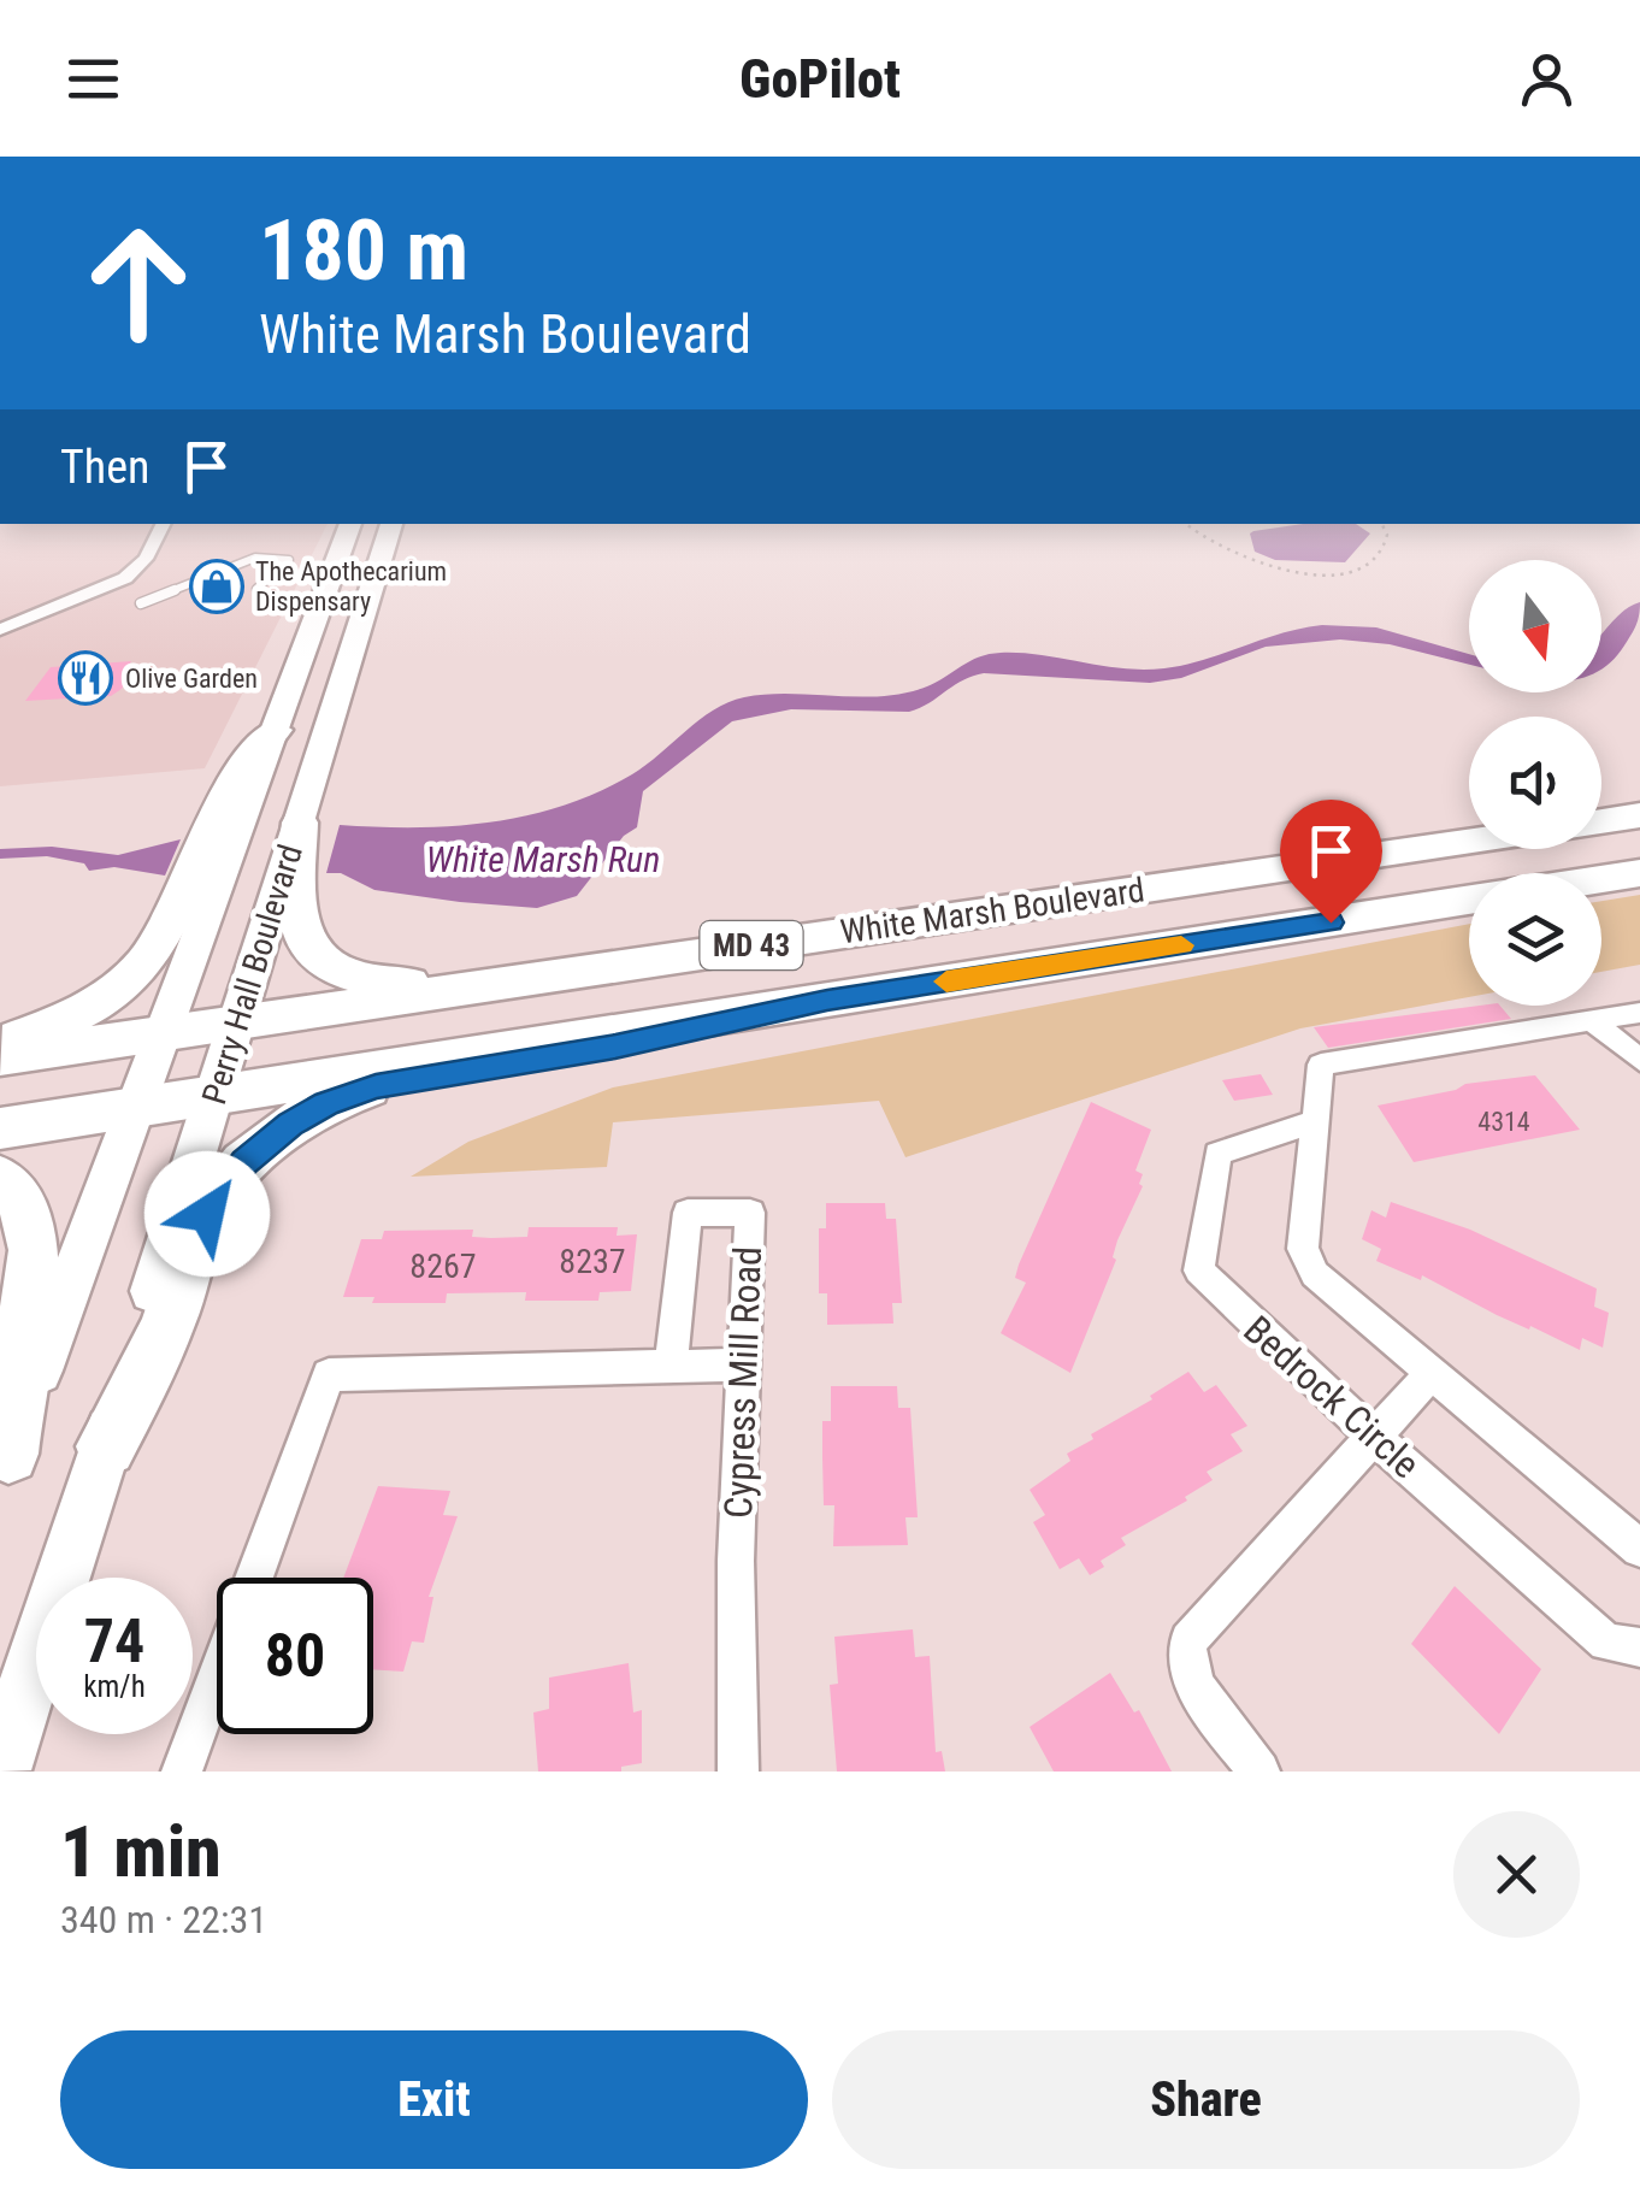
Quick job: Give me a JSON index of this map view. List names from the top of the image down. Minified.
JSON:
{"streets":{"highway":["White Marsh Boulevard","MD 43"],"main road":["Perry Hall Boulevard"],"street":["Cypress Mill Road","Bedrock Circle"]},"crossings":[["White Marsh Boulevard","Perry Hall Boulevard"]],"water":["White Marsh Run"],"places":{"shop":["The Apothecarium Dispensary"],"restaurant":["Olive Garden"]},"house_numbers":["4314","8237","8267"],"north":"bottom","page":{"header":"GoPilot","turn":["180 m","White Marsh Boulevard"],"then":"Then","speed":"74 km/h","limit":"80","heading":["1 min","340 m · 22:31"],"buttons":["Exit","Share"]}}
